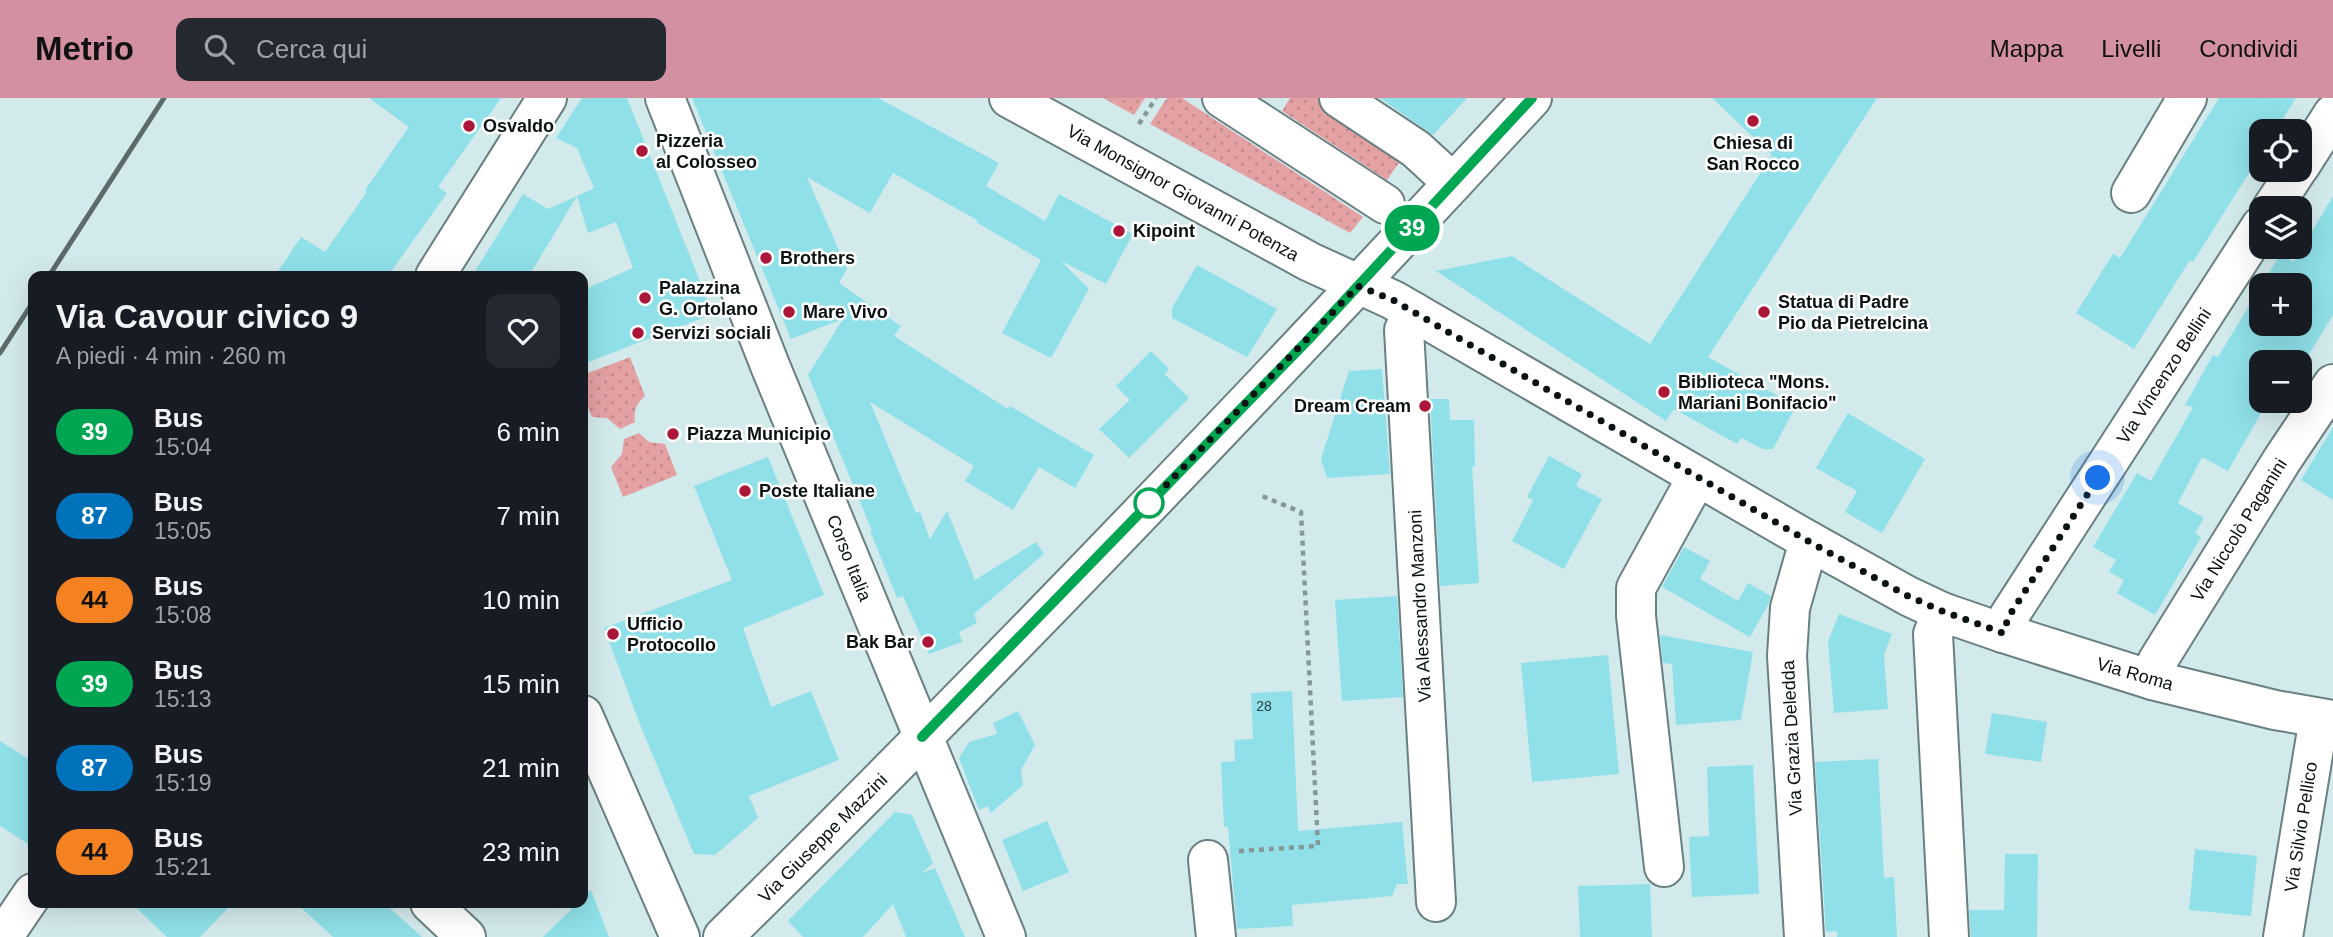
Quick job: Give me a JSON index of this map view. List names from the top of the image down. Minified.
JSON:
{"streets":{"street":["Via Monsignor Giovanni Potenza","Via Vincenzo Bellini","Via Niccolò Paganini","Corso Italia","Via Alessandro Manzoni","Via Roma","Via Grazia Deledda","Via Silvio Pellico","Via Giuseppe Mazzini"]},"crossings":[["Via Monsignor Giovanni Potenza","Via Roma"],["Via Monsignor Giovanni Potenza","Via Giuseppe Mazzini"],["Via Vincenzo Bellini","Via Roma"],["Via Niccolò Paganini","Via Roma"],["Corso Italia","Via Giuseppe Mazzini"],["Via Alessandro Manzoni","Via Roma"],["Via Roma","Via Grazia Deledda"],["Via Roma","Via Silvio Pellico"],["Via Roma","Via Giuseppe Mazzini"]],"places":["Chiesa di San Rocco","Osvaldo","Pizzeria al Colosseo","Kipoint","Brothers","Palazzina G. Ortolano","Mare Vivo","Statua di Padre Pio da Pietrelcina","Servizi sociali","Biblioteca \"Mons. Mariani Bonifacio\"","Dream Cream","Piazza Municipio","Poste Italiane","Ufficio Protocollo","Bak Bar"],"lines":["bus line 39"],"house_numbers":["28"],"page":{"header":"Metrio","search":"Cerca qui","nav":["Mappa","Livelli","Condividi"],"on_map":"39","map_buttons":["+","−"],"heading":["Via Cavour civico 9","A piedi · 4 min · 260 m"],"list":[{"mark":"39","name":"Bus","note":"15:04","value":"6 min"},{"mark":"87","name":"Bus","note":"15:05","value":"7 min"},{"mark":"44","name":"Bus","note":"15:08","value":"10 min"},{"mark":"39","name":"Bus","note":"15:13","value":"15 min"},{"mark":"87","name":"Bus","note":"15:19","value":"21 min"},{"mark":"44","name":"Bus","note":"15:21","value":"23 min"}]}}
